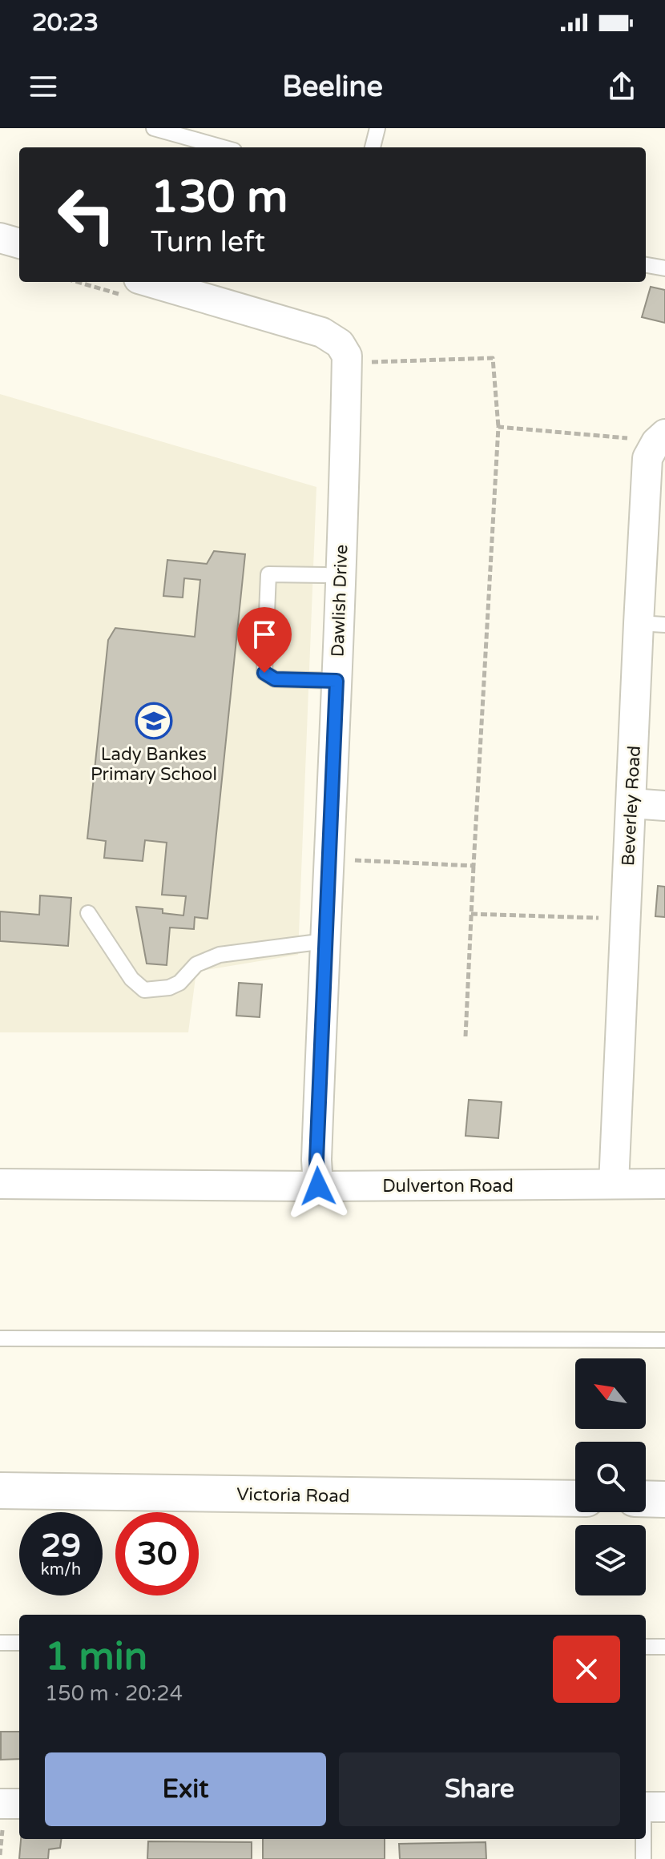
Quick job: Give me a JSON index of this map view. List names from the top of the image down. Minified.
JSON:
{"streets":{"street":["Dawlish Drive","Beverley Road","Dulverton Road","Victoria Road"]},"crossings":[["Dawlish Drive","Dulverton Road"],["Beverley Road","Dulverton Road"]],"places":{"school or university":["Lady Bankes Primary School"]},"north":"top left","page":{"status":"20:23","header":"Beeline","turn":["130 m","Turn left"],"speed":"29 km/h","limit":"30","heading":["1 min","150 m · 20:24"],"buttons":["Exit","Share"]}}
